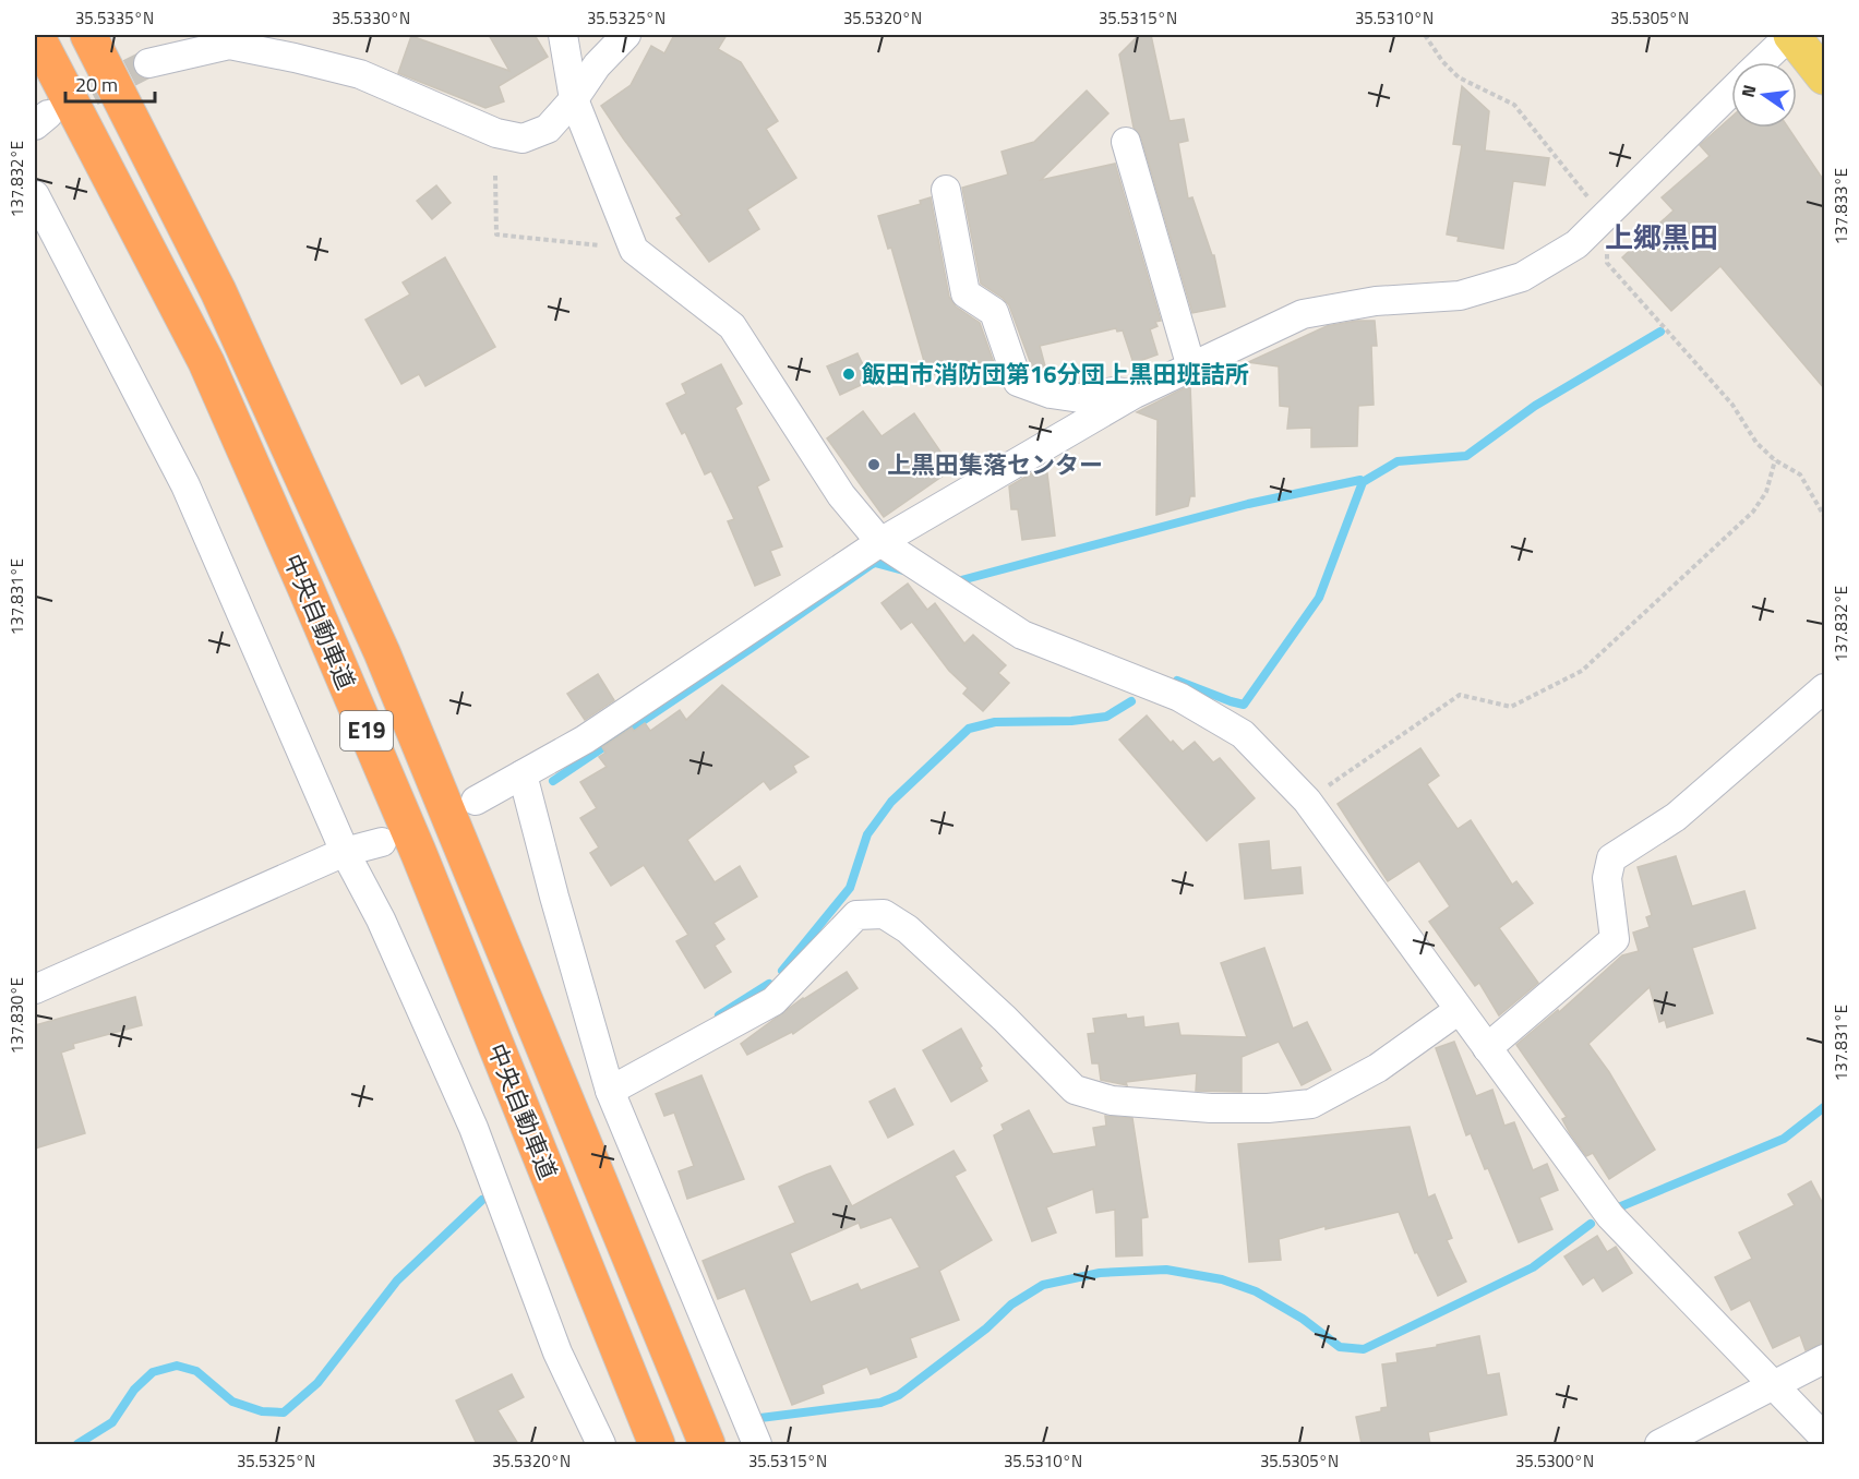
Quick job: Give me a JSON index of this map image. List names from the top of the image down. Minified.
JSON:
{"streets":{"highway":["中央自動車道","E19"]},"districts":["上郷黒田"],"places":["飯田市消防団第16分団上黒田班詰所","上黒田集落センター"],"scale_bar":"20 m","north":"left","coordinates":["35.5335°N","35.5330°N","35.5325°N","35.5320°N","35.5315°N","35.5310°N","35.5305°N","137.832°E","137.833°E","137.831°E","137.830°E","35.5300°N"]}
